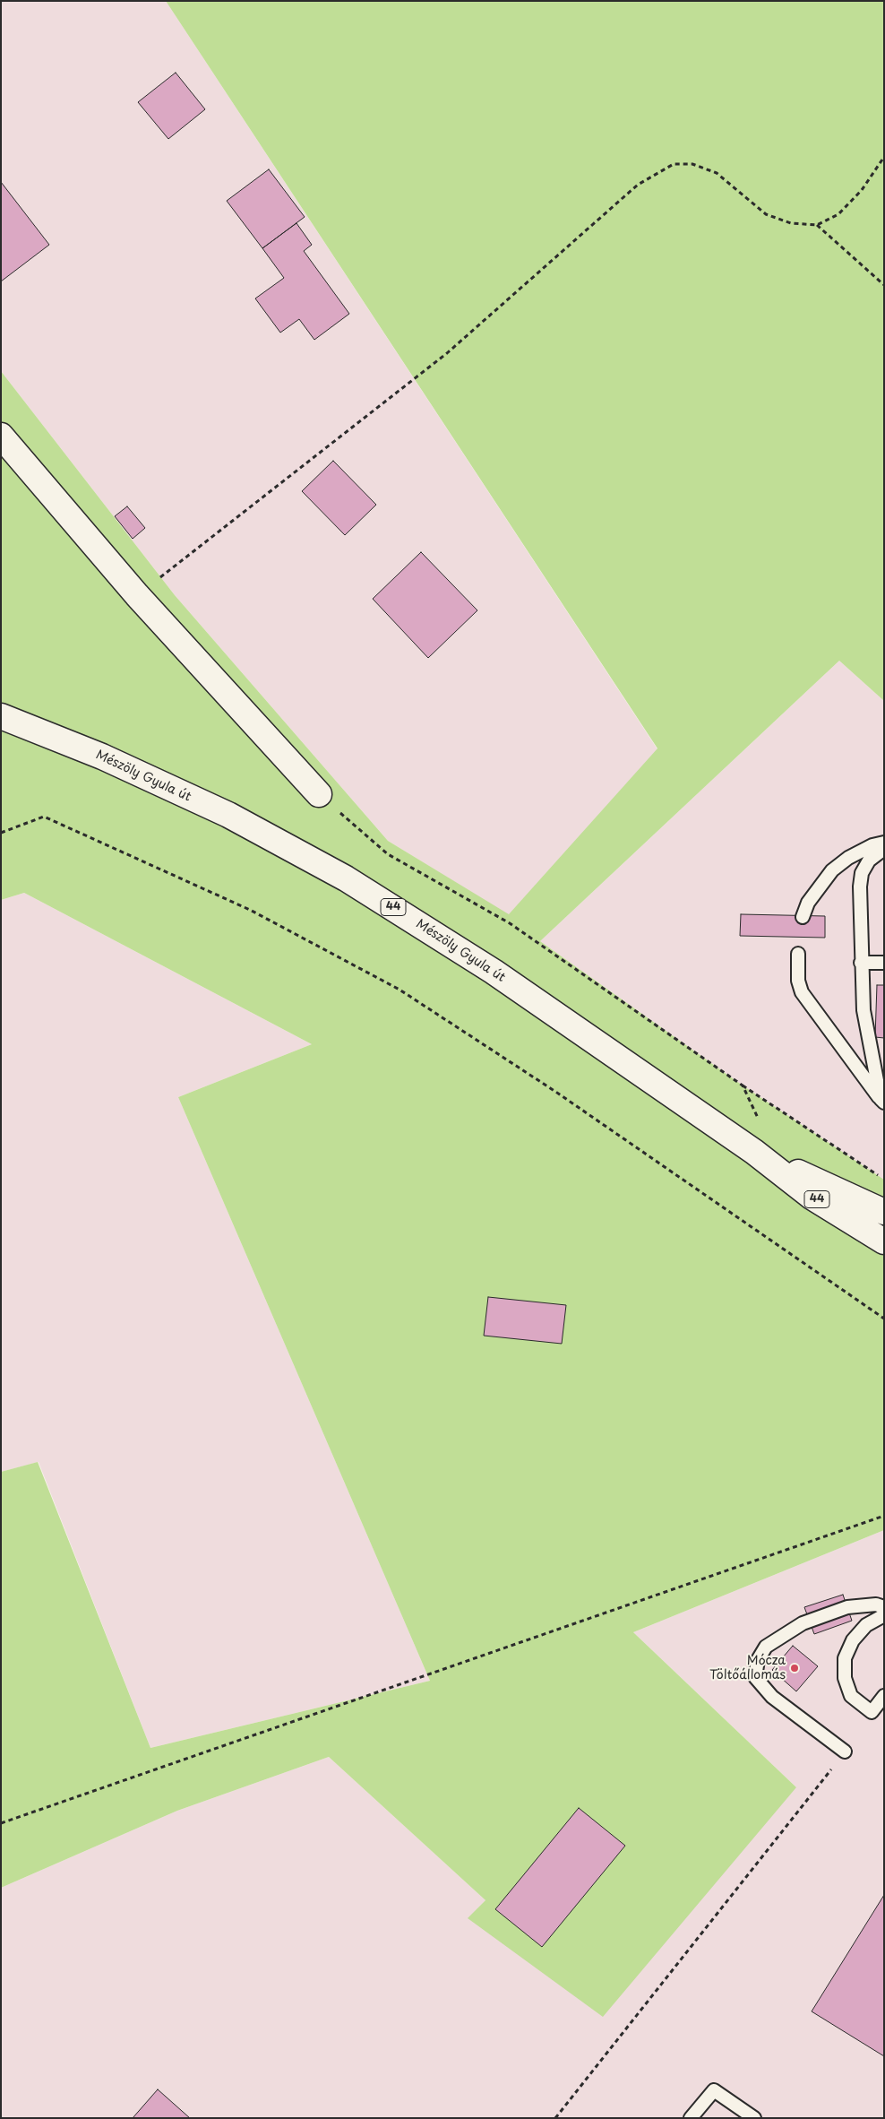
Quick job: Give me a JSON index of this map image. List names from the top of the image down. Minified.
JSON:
{"streets":{"main road":["Mészöly Gyula út","44"]},"places":["Mócza Töltőállomás"]}
